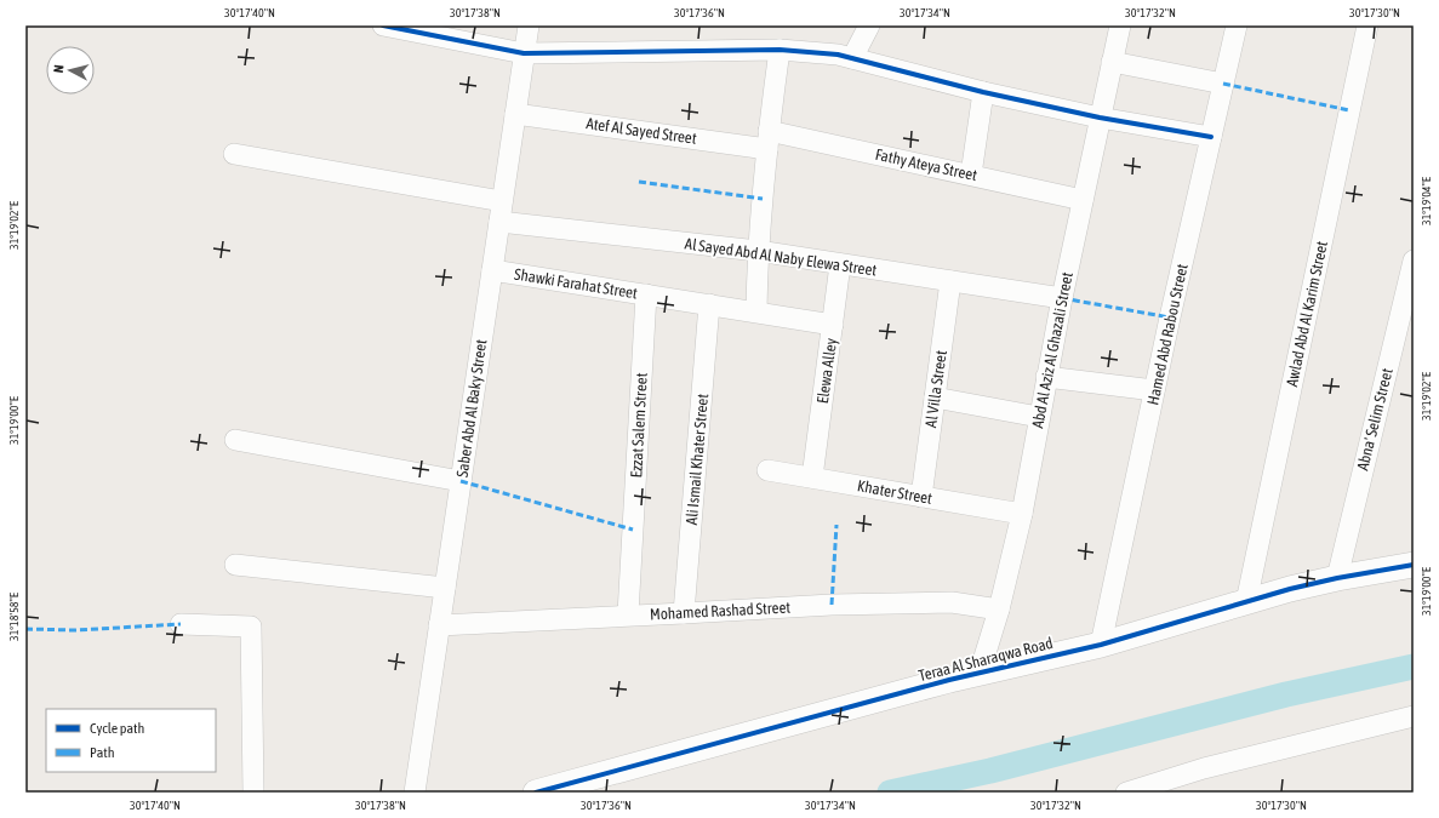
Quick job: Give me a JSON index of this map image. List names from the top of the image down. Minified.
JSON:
{"streets":{"street":["Atef Al Sayed Street","Fathy Ateya Street","Al Sayed Abd Al Naby Elewa Street","Shawki Farahat Street","Awlad Abd Al Karim Street","Hamed Abd Rabou Street","Abd Al Aziz Al Ghazali Street","Elewa Alley","Al Villa Street","Saber Abd Al Baky Street","Abna' Selim Street","Ezzat Salem Street","Ali Ismail Khater Street","Khater Street","Mohamed Rashad Street","Teraa Al Sharaqwa Road"]},"crossings":[["Atef Al Sayed Street","Fathy Ateya Street"],["Atef Al Sayed Street","Saber Abd Al Baky Street"],["Fathy Ateya Street","Abd Al Aziz Al Ghazali Street"],["Al Sayed Abd Al Naby Elewa Street","Abd Al Aziz Al Ghazali Street"],["Al Sayed Abd Al Naby Elewa Street","Elewa Alley"],["Al Sayed Abd Al Naby Elewa Street","Al Villa Street"],["Al Sayed Abd Al Naby Elewa Street","Saber Abd Al Baky Street"],["Shawki Farahat Street","Elewa Alley"],["Shawki Farahat Street","Saber Abd Al Baky Street"],["Shawki Farahat Street","Ezzat Salem Street"],["Shawki Farahat Street","Ali Ismail Khater Street"],["Awlad Abd Al Karim Street","Teraa Al Sharaqwa Road"],["Hamed Abd Rabou Street","Teraa Al Sharaqwa Road"],["Abd Al Aziz Al Ghazali Street","Khater Street"],["Abd Al Aziz Al Ghazali Street","Mohamed Rashad Street"],["Abd Al Aziz Al Ghazali Street","Teraa Al Sharaqwa Road"],["Elewa Alley","Khater Street"],["Al Villa Street","Khater Street"],["Saber Abd Al Baky Street","Mohamed Rashad Street"],["Abna' Selim Street","Teraa Al Sharaqwa Road"],["Ezzat Salem Street","Mohamed Rashad Street"],["Ali Ismail Khater Street","Mohamed Rashad Street"]],"legend":["Cycle path","Path"],"north":"left","coordinates":["30°17'40\"N","30°17'38\"N","30°17'36\"N","30°17'34\"N","30°17'32\"N","30°17'30\"N","31°19'04\"E","31°19'02\"E","31°19'00\"E","31°18'58\"E"]}
